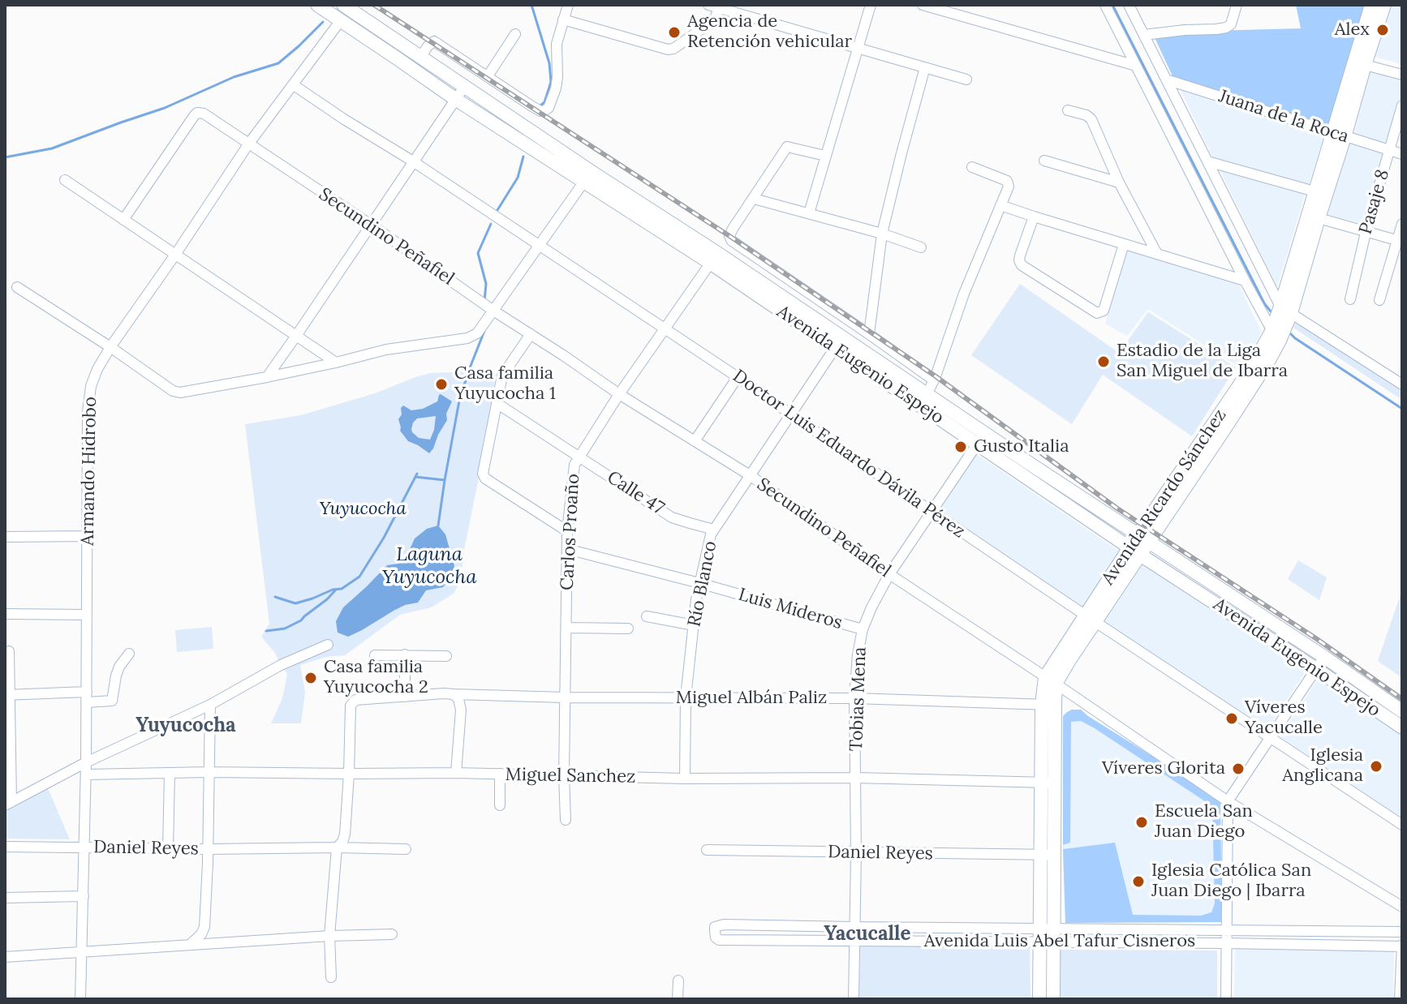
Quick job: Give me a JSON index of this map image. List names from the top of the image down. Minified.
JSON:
{"streets":{"main road":["Avenida Eugenio Espejo","Avenida Ricardo Sánchez"],"street":["Juana de la Roca","Pasaje 8","Secundino Peñafiel","Doctor Luis Eduardo Dávila Pérez","Armando Hidrobo","Calle 47","Carlos Proaño","Río Blanco","Luis Mideros","Miguel Albán Paliz","Tobias Mena","Miguel Sanchez","Daniel Reyes","Avenida Luis Abel Tafur Cisneros"]},"crossings":[["Juana de la Roca","Pasaje 8"],["Juana de la Roca","Avenida Ricardo Sánchez"],["Secundino Peñafiel","Armando Hidrobo"],["Secundino Peñafiel","Avenida Ricardo Sánchez"],["Secundino Peñafiel","Carlos Proaño"],["Secundino Peñafiel","Río Blanco"],["Secundino Peñafiel","Tobias Mena"],["Avenida Eugenio Espejo","Armando Hidrobo"],["Avenida Eugenio Espejo","Avenida Ricardo Sánchez"],["Avenida Eugenio Espejo","Carlos Proaño"],["Avenida Eugenio Espejo","Río Blanco"],["Avenida Eugenio Espejo","Tobias Mena"],["Doctor Luis Eduardo Dávila Pérez","Armando Hidrobo"],["Doctor Luis Eduardo Dávila Pérez","Avenida Ricardo Sánchez"],["Doctor Luis Eduardo Dávila Pérez","Carlos Proaño"],["Doctor Luis Eduardo Dávila Pérez","Río Blanco"],["Doctor Luis Eduardo Dávila Pérez","Tobias Mena"],["Armando Hidrobo","Miguel Sanchez"],["Armando Hidrobo","Daniel Reyes"],["Calle 47","Carlos Proaño"],["Calle 47","Río Blanco"],["Avenida Ricardo Sánchez","Miguel Albán Paliz"],["Avenida Ricardo Sánchez","Miguel Sanchez"],["Avenida Ricardo Sánchez","Daniel Reyes"],["Avenida Ricardo Sánchez","Avenida Luis Abel Tafur Cisneros"],["Carlos Proaño","Luis Mideros"],["Carlos Proaño","Miguel Albán Paliz"],["Carlos Proaño","Miguel Sanchez"],["Río Blanco","Luis Mideros"],["Río Blanco","Miguel Albán Paliz"],["Río Blanco","Miguel Sanchez"],["Luis Mideros","Tobias Mena"],["Miguel Albán Paliz","Tobias Mena"],["Miguel Albán Paliz","Miguel Sanchez"],["Tobias Mena","Miguel Sanchez"],["Tobias Mena","Daniel Reyes"],["Tobias Mena","Avenida Luis Abel Tafur Cisneros"]],"districts":["Yuyucocha","Yacucalle"],"water":["Laguna Yuyucocha"],"parks":["Yuyucocha"],"places":["Alex","Agencia de Retención vehicular","Estadio de la Liga San Miguel de Ibarra","Casa familia Yuyucocha 1","Gusto Italia","Casa familia Yuyucocha 2","Víveres Yacucalle","Iglesia Anglicana","Víveres Glorita","Escuela San Juan Diego","Iglesia Católica San Juan Diego | Ibarra"]}
